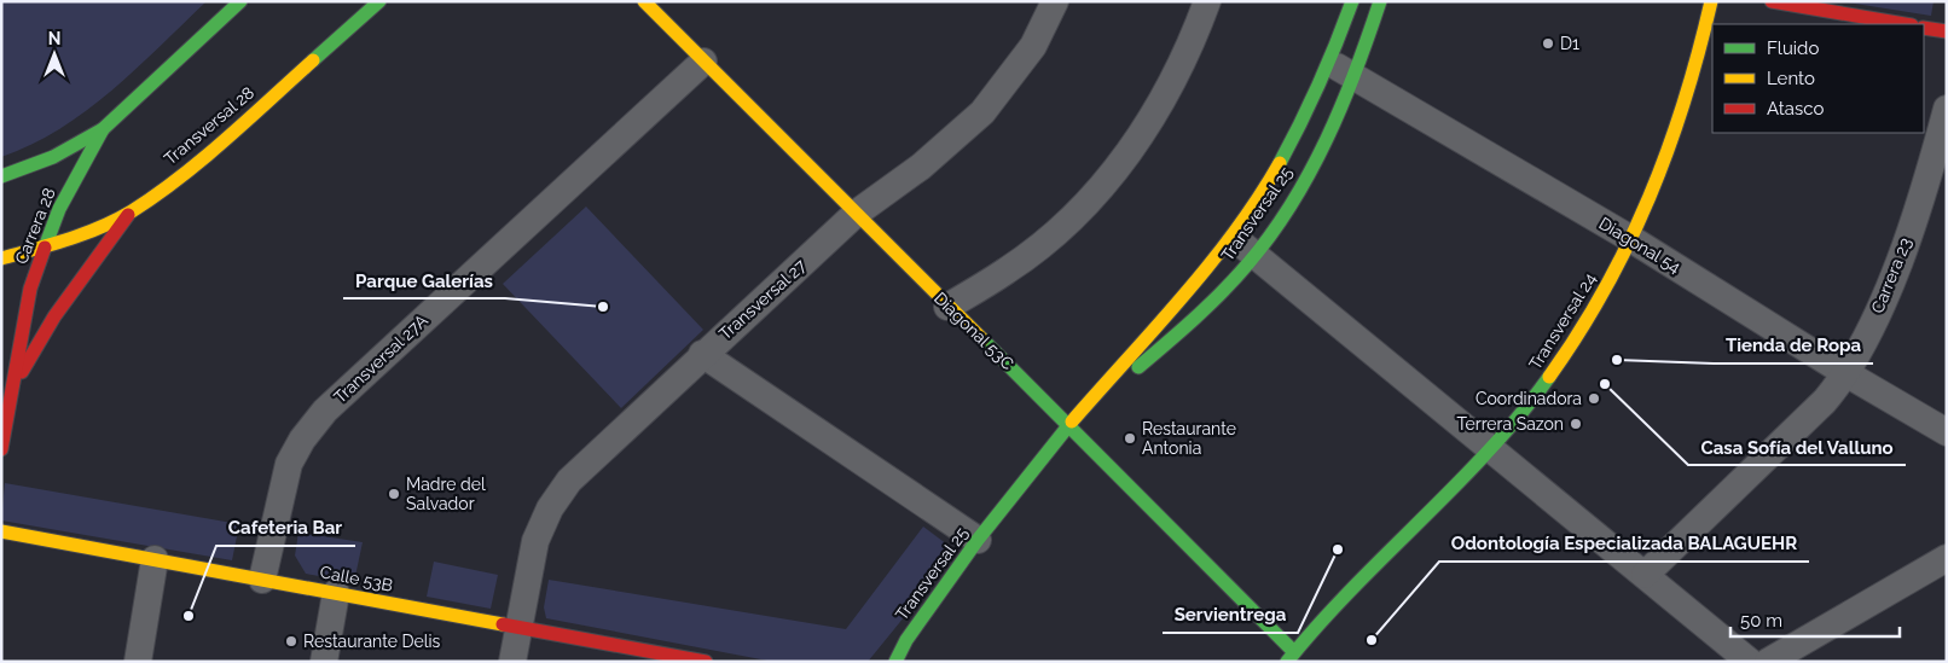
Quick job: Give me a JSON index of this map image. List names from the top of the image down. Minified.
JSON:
{"streets":{"street":["Transversal 28","Transversal 25","Carrera 28","Diagonal 54","Carrera 23","Transversal 27","Transversal 24","Diagonal 53C","Transversal 27A","Calle 53B"]},"crossings":[["Transversal 28","Carrera 28"],["Transversal 25","Diagonal 54"],["Transversal 25","Diagonal 53C"],["Diagonal 54","Carrera 23"],["Diagonal 54","Transversal 24"],["Transversal 27","Diagonal 53C"],["Transversal 27","Calle 53B"],["Transversal 24","Diagonal 53C"],["Diagonal 53C","Transversal 27A"],["Transversal 27A","Calle 53B"]],"places":["D1","Parque Galerías","Tienda de Ropa","Casa Sofía del Valluno","Coordinadora","Terrera Sazon","Restaurante Antonia","Madre del Salvador","Servientrega","Cafeteria Bar","Odontología Especializada BALAGUEHR","Restaurante Delis"],"legend":["Fluido","Lento","Atasco"],"scale_bar":"50 m","north":"top"}
